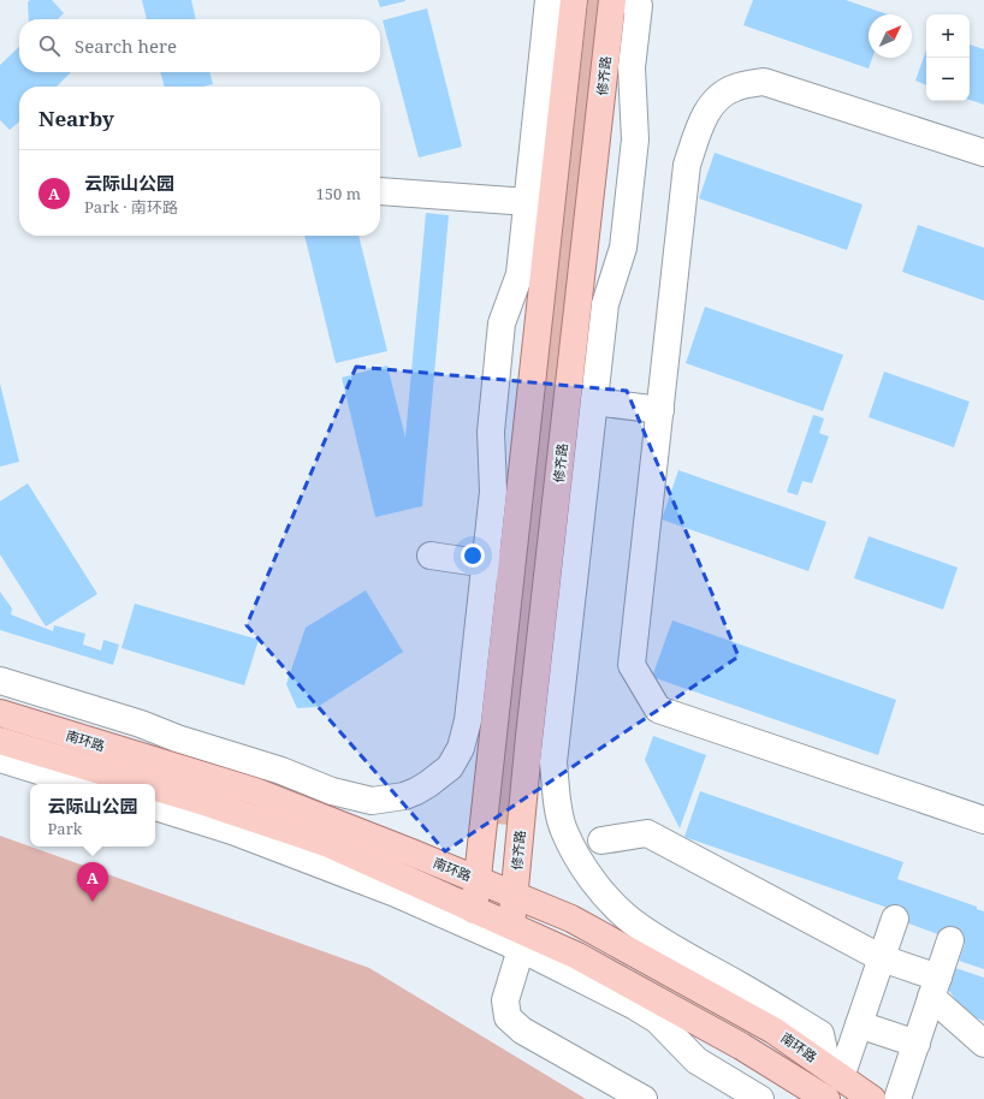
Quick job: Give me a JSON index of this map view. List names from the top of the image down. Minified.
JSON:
{"streets":{"main road":["修齐路","南环路"]},"crossings":[["修齐路","南环路"]],"north":"top right","page":{"map_buttons":["+","−"],"search":"Search here","heading":"Nearby","list":[{"mark":"A","name":"云际山公园","note":"Park · 南环路","value":"150 m"}],"popup":["云际山公园","Park"],"pins":"A"}}
